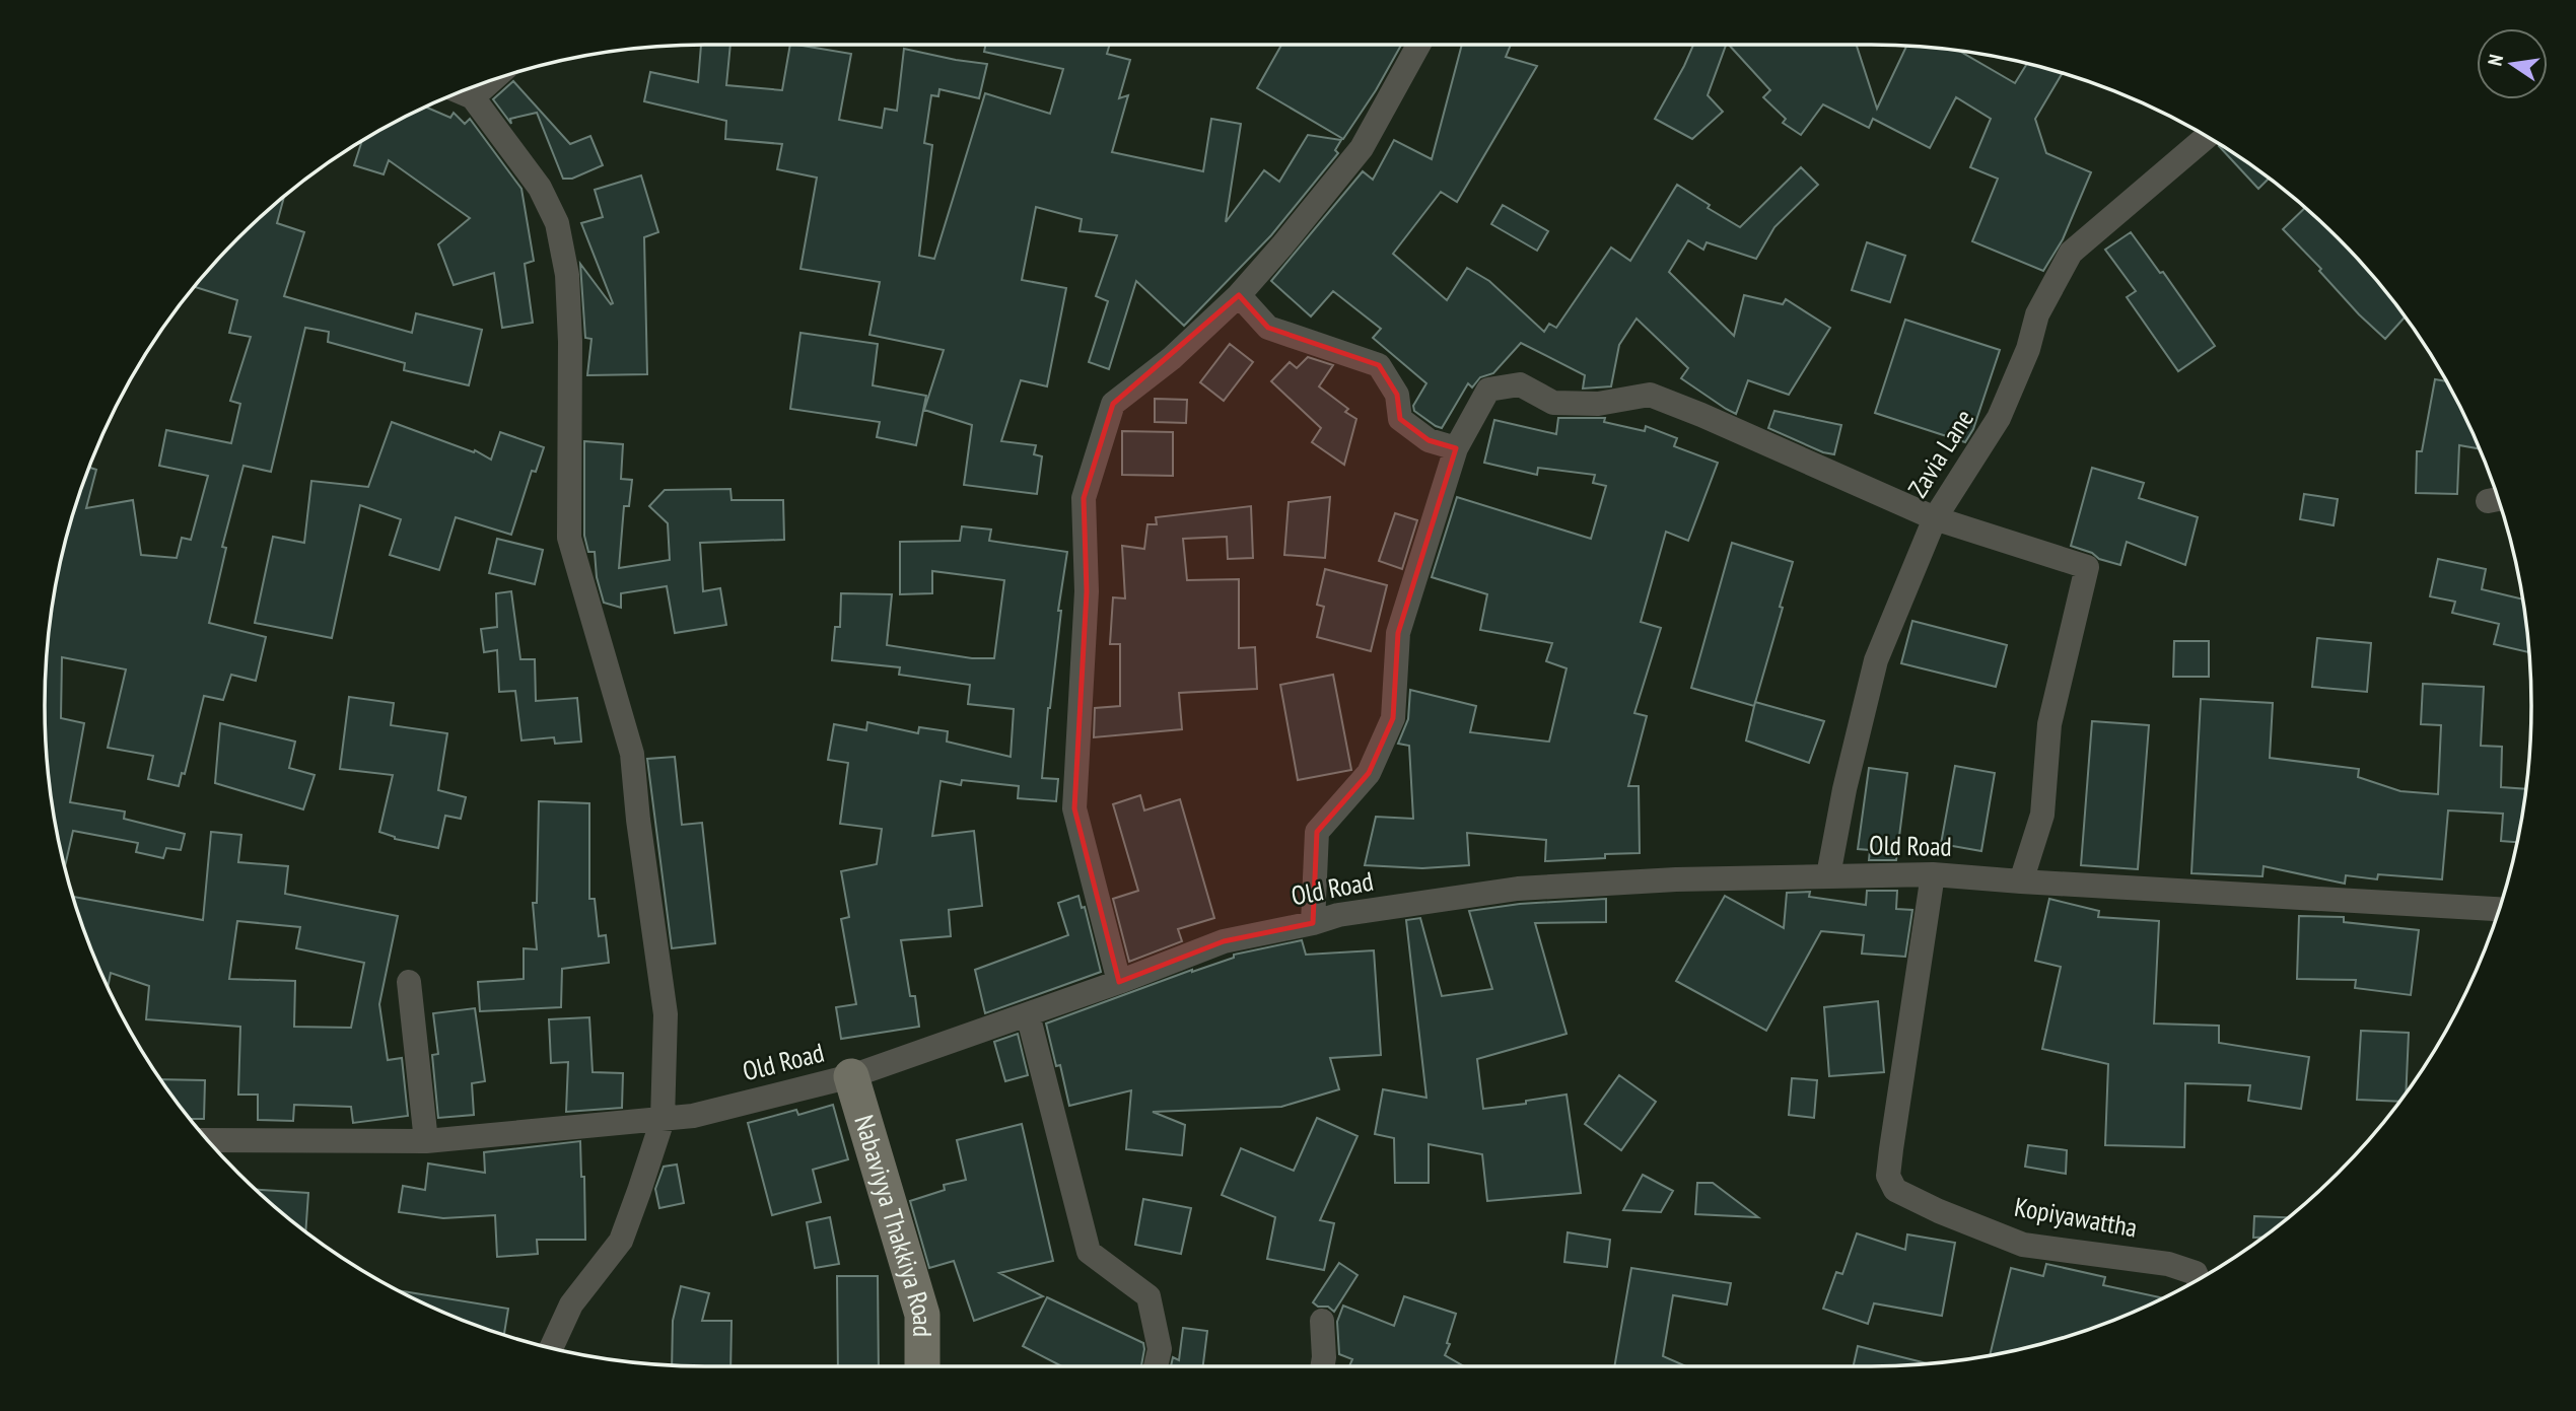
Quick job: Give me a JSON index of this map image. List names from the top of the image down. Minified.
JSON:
{"streets":{"street":["Zavia Lane","Old Road","Kopiyawattha","Nabaviyya Thakkiya Road"]},"crossings":[["Zavia Lane","Old Road"],["Old Road","Kopiyawattha"],["Old Road","Nabaviyya Thakkiya Road"]],"north":"left"}
